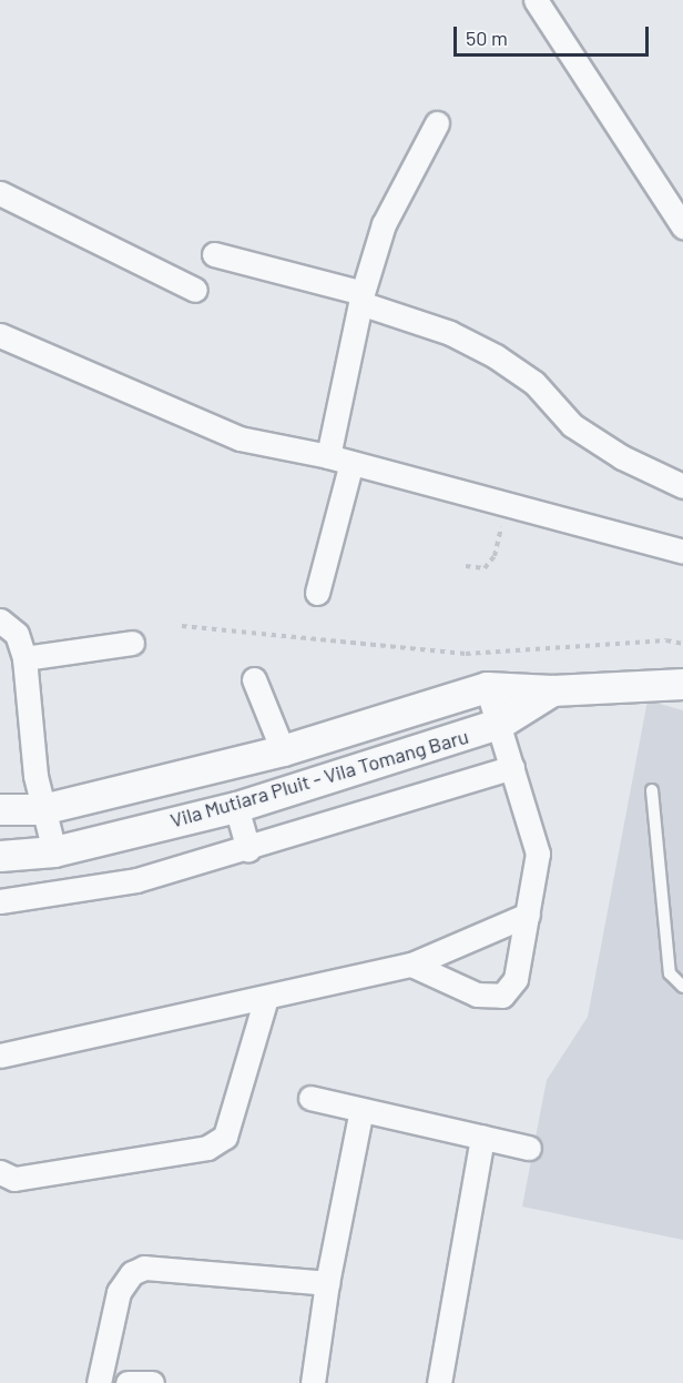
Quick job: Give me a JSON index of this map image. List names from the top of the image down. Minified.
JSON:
{"streets":{"street":["Vila Mutiara Pluit - Vila Tomang Baru"]},"scale_bar":"50 m"}
